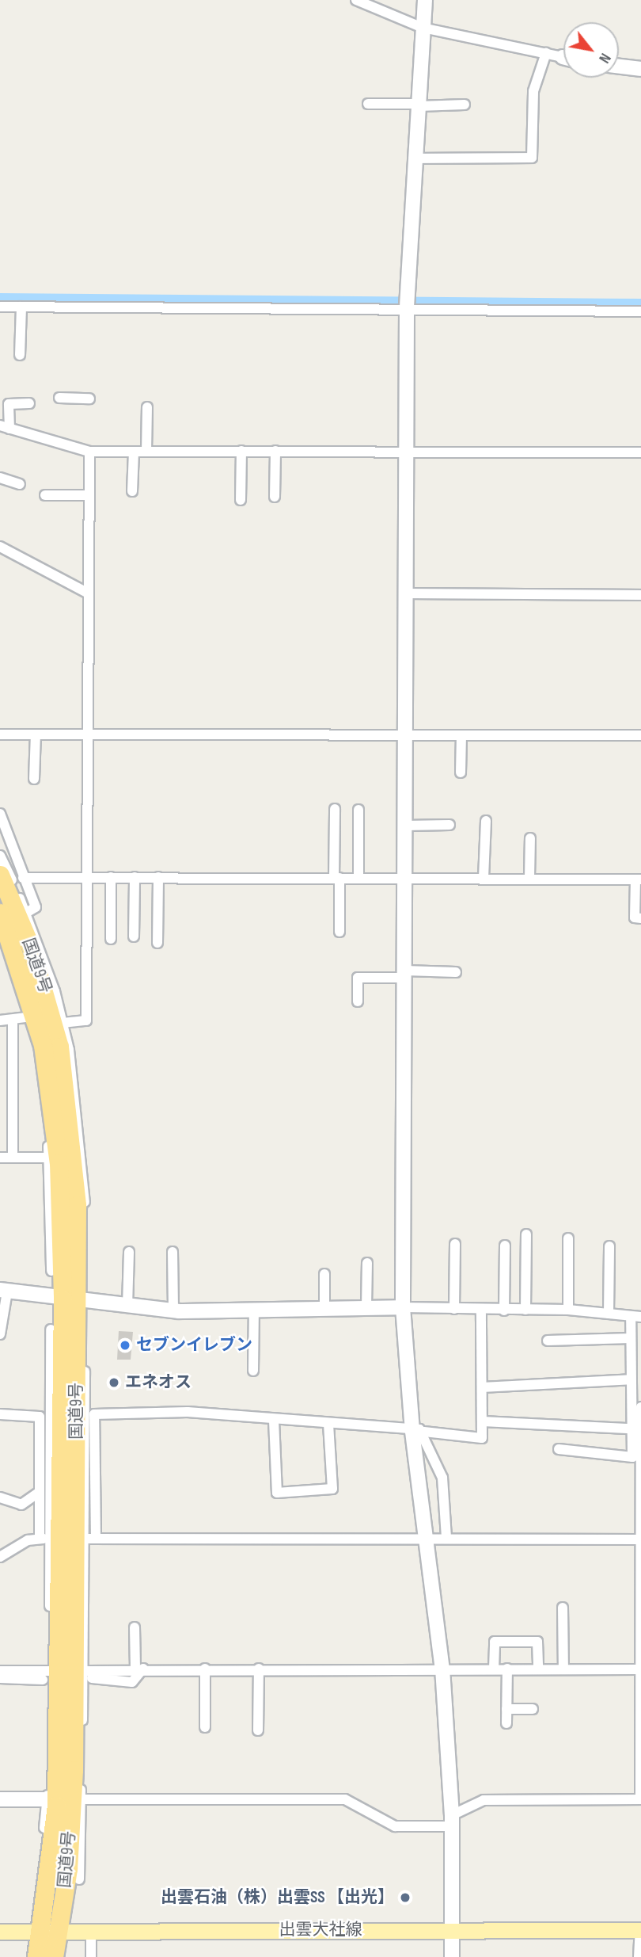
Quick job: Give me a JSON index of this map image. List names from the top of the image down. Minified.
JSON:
{"streets":{"highway":["国道9号"],"main road":["出雲大社線"]},"crossings":[["国道9号","出雲大社線"]],"places":["セブンイレブン","エネオス","出雲石油（株）出雲SS 【出光】"],"north":"bottom right"}
